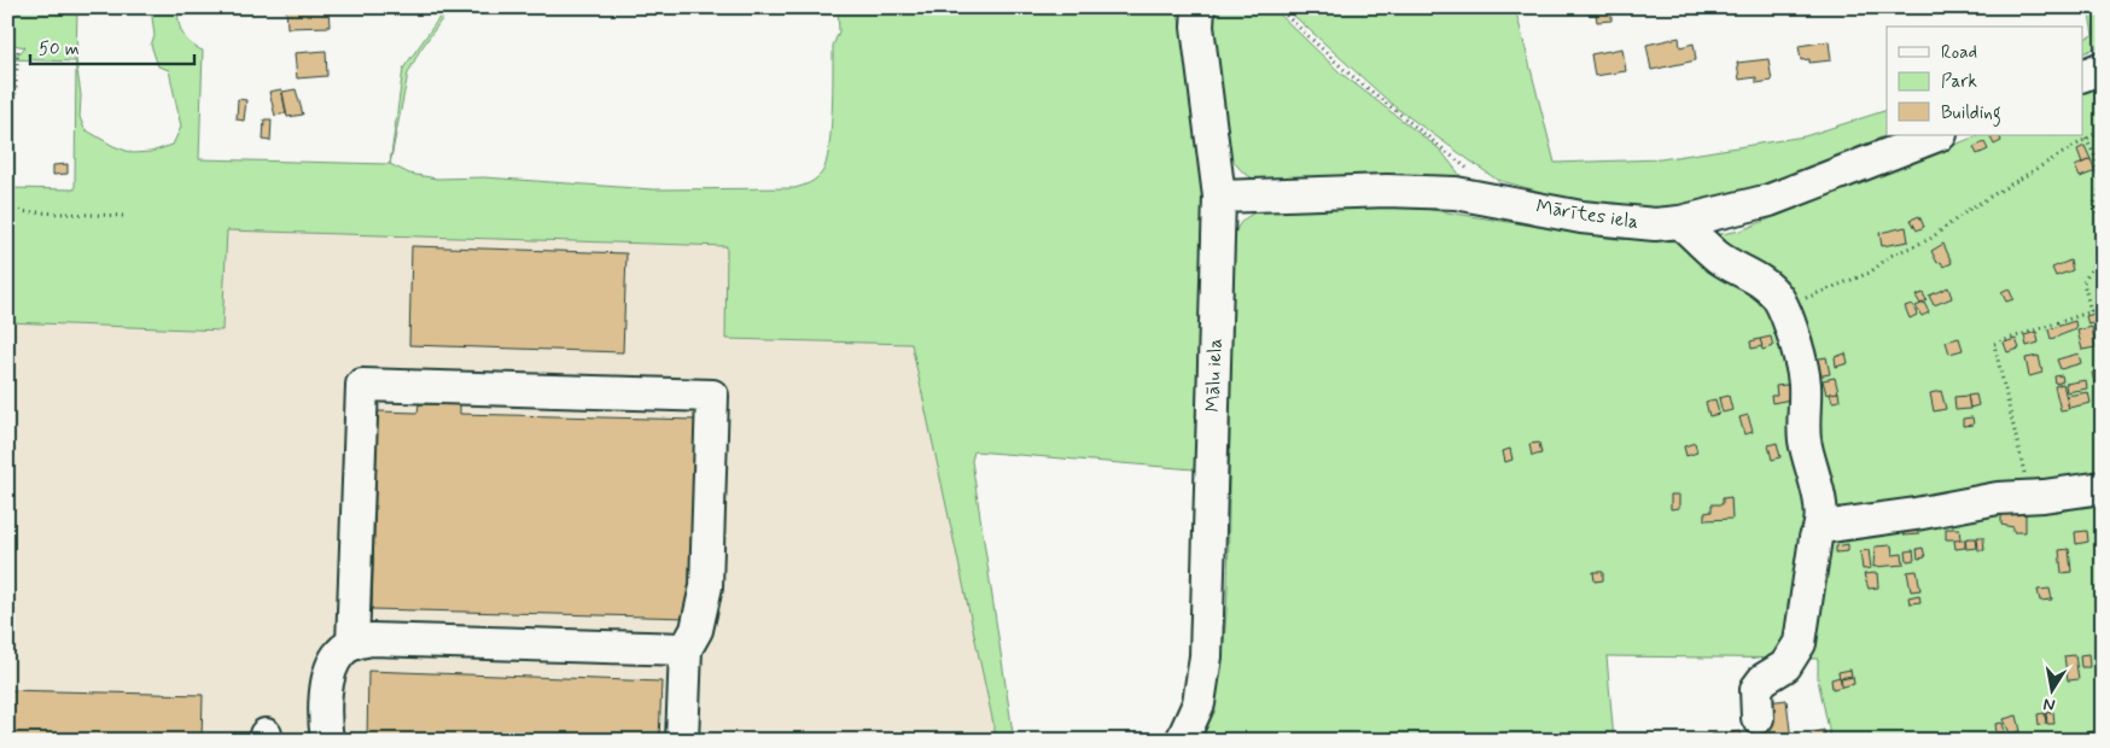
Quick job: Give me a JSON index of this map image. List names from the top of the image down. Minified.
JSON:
{"streets":{"street":["Mārītes iela","Mālu iela"]},"crossings":[["Mārītes iela","Mālu iela"]],"legend":["Road","Park","Building"],"scale_bar":"50 m","north":"bottom"}
